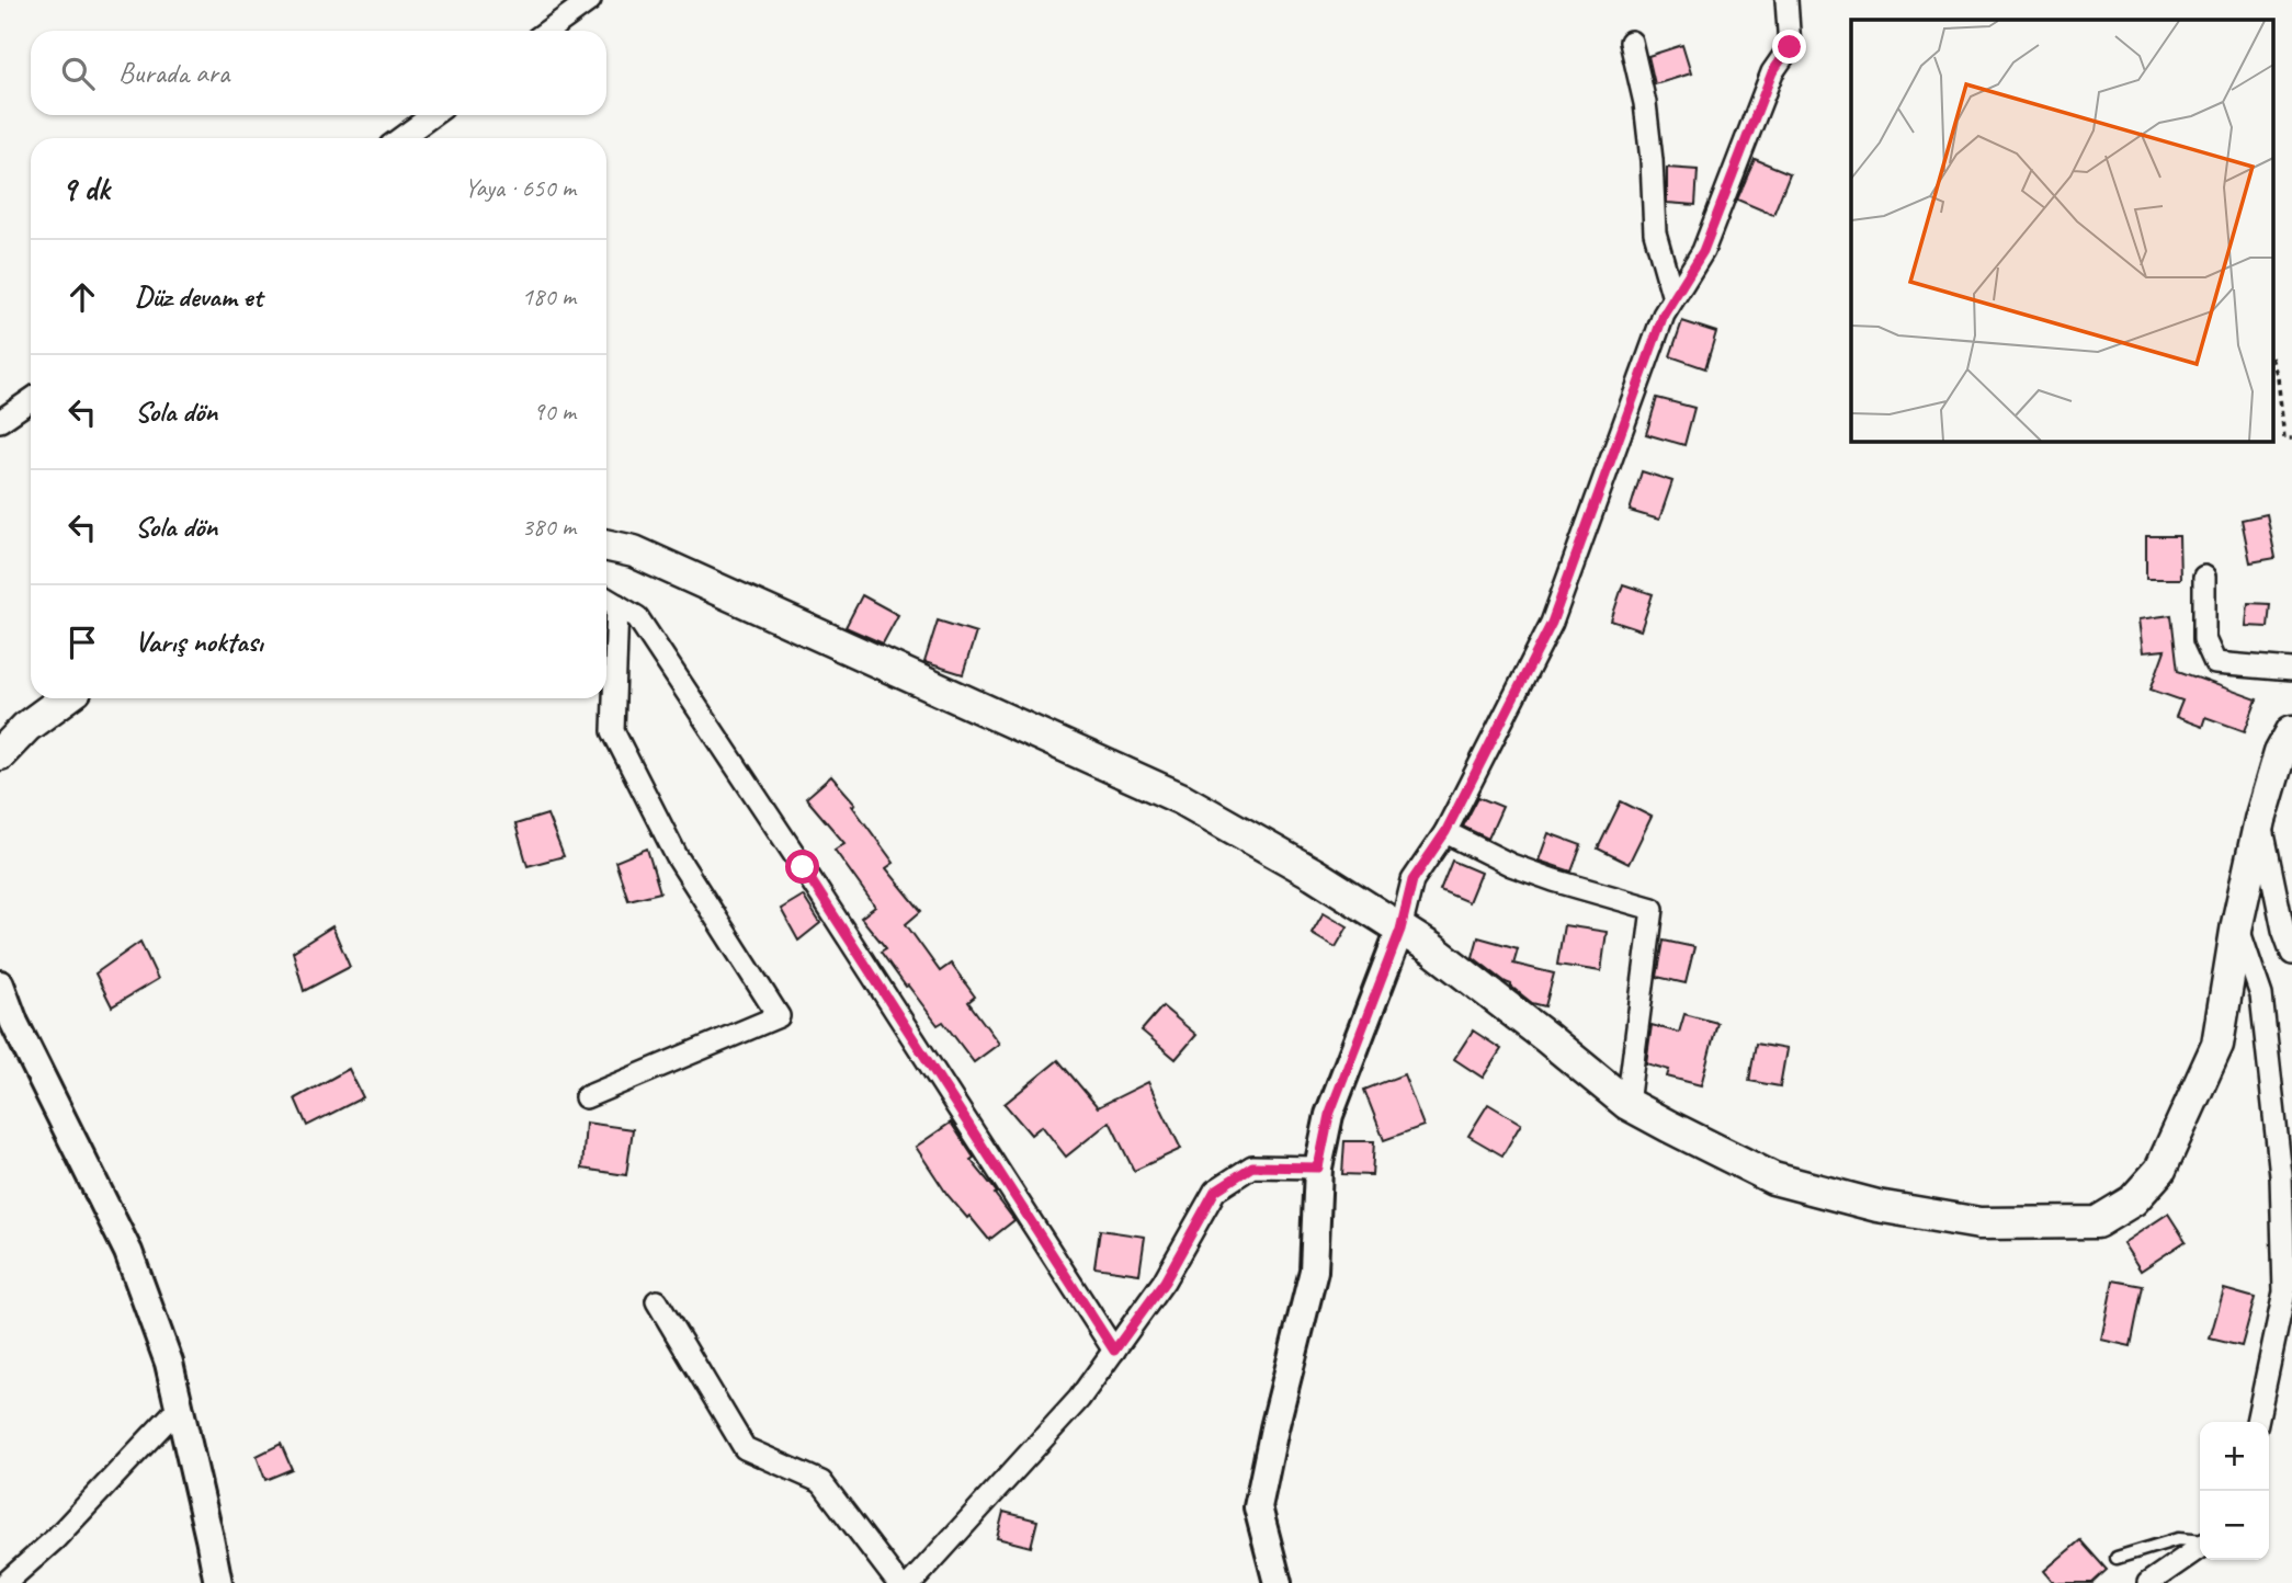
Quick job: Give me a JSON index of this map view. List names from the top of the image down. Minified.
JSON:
{"page":{"search":"Burada ara","heading":["9 dk","Yaya · 650 m"],"list":[["Düz devam et","180 m"],["Sola dön","90 m"],["Sola dön","380 m"],"Varış noktası"],"map_buttons":["+","−"]}}
